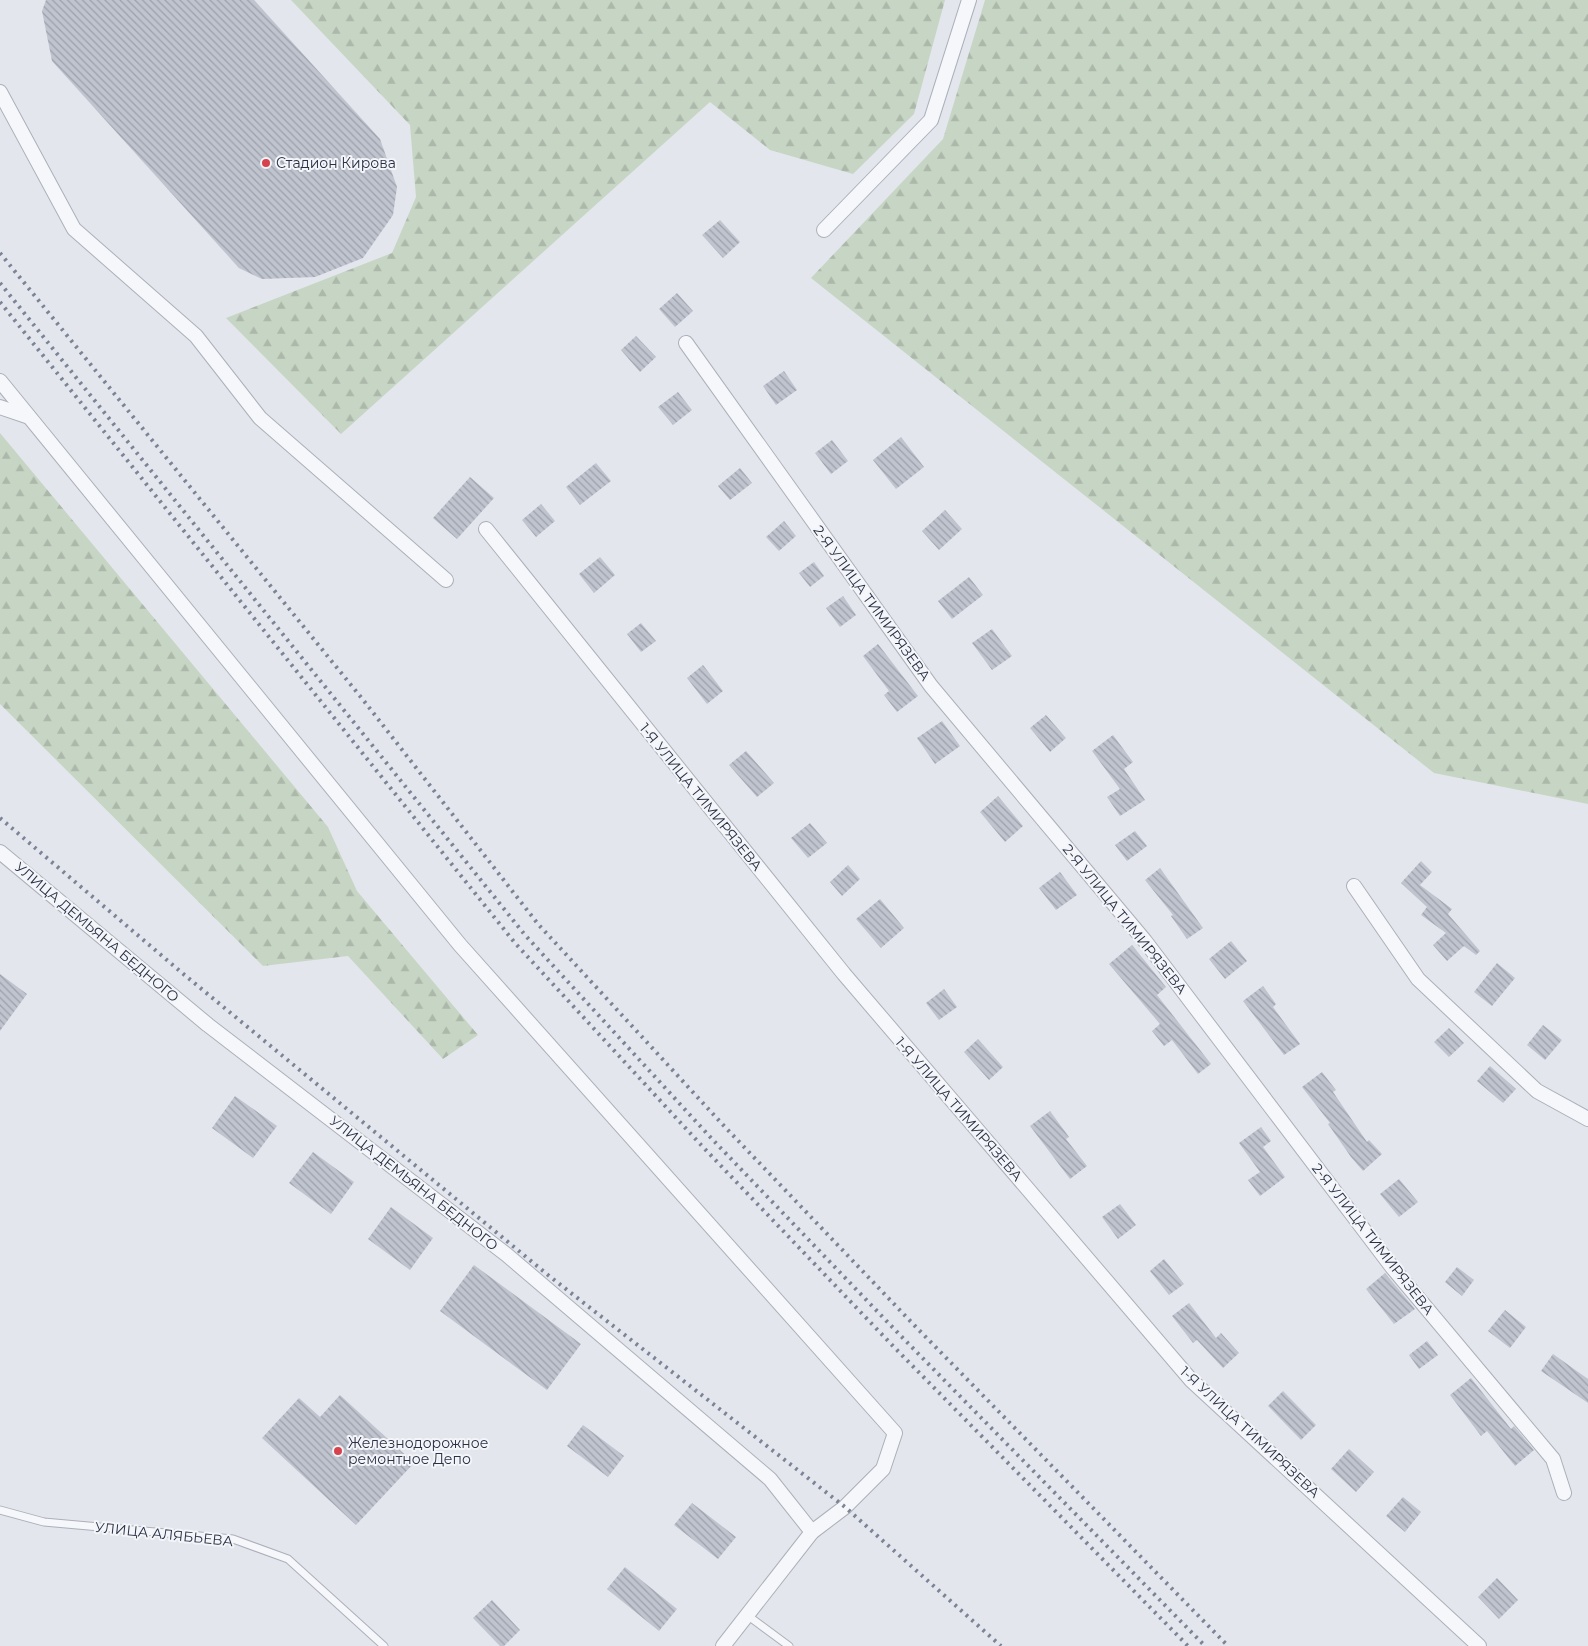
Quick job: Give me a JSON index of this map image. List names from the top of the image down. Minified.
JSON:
{"streets":{"street":["2-Я УЛИЦА ТИМИРЯЗЕВА","1-Я УЛИЦА ТИМИРЯЗЕВА","УЛИЦА ДЕМЬЯНА БЕДНОГО"],"lane":["УЛИЦА АЛЯБЬЕВА"]},"places":["Стадион Кирова","Железнодорожное ремонтное Депо"]}
